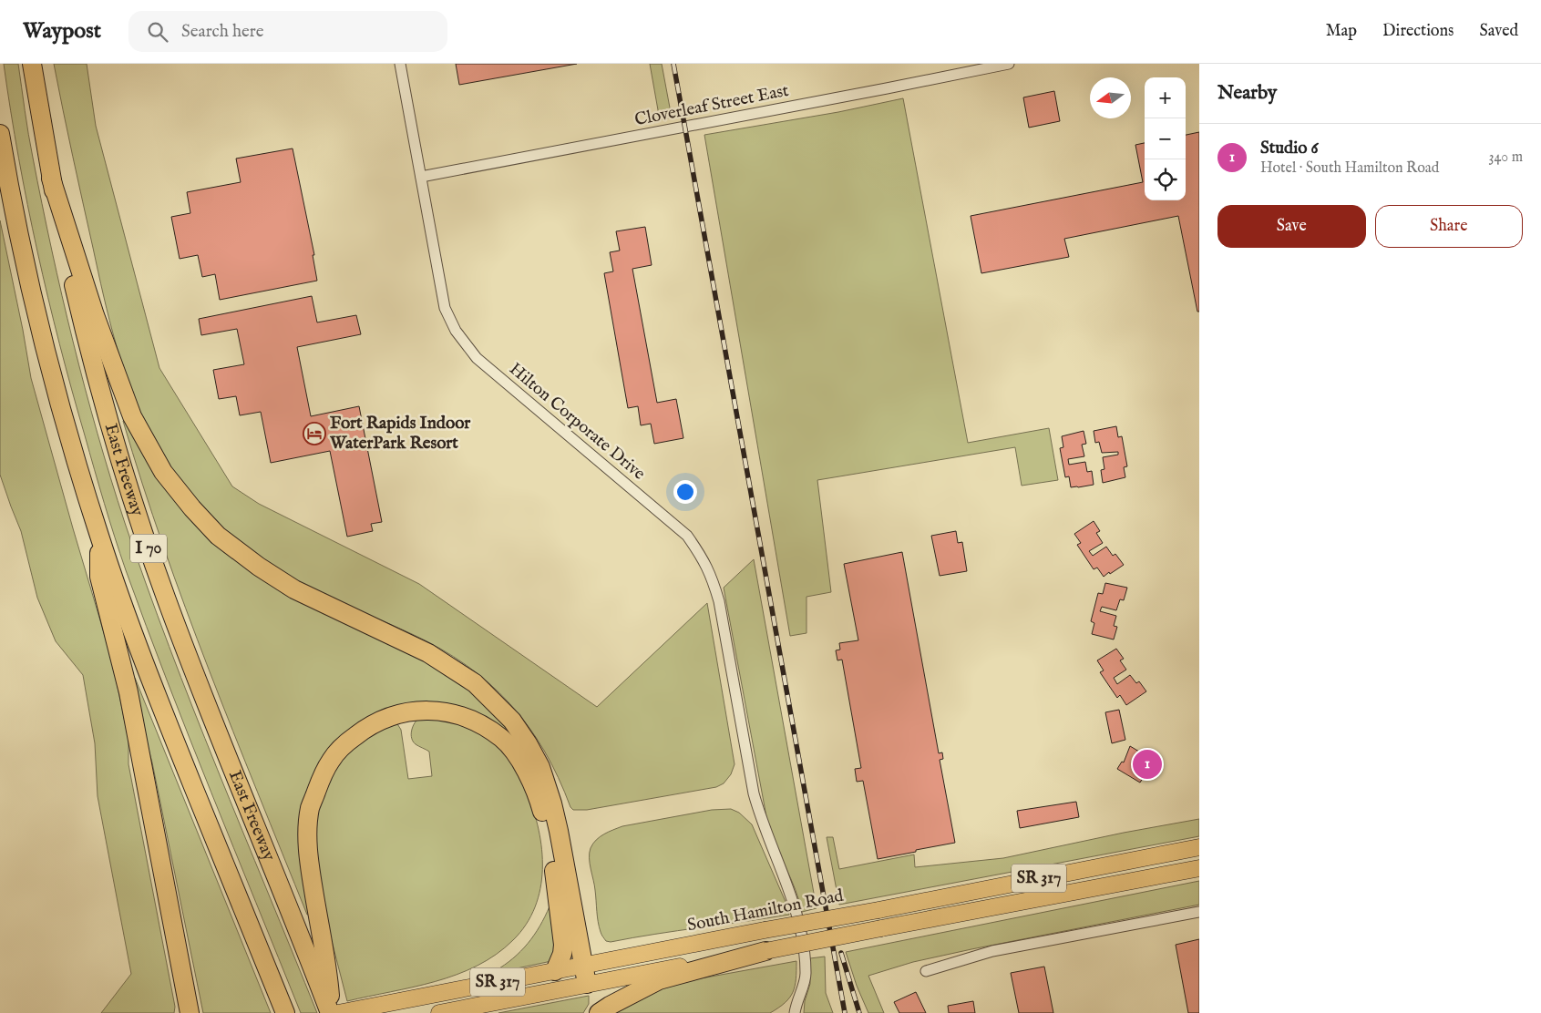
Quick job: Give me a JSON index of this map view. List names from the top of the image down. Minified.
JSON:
{"streets":{"highway":["East Freeway","I 70"],"main road":["SR 317","South Hamilton Road"],"street":["Cloverleaf Street East","Hilton Corporate Drive"]},"crossings":[["Cloverleaf Street East","Hilton Corporate Drive"]],"places":{"hotel":["Fort Rapids Indoor WaterPark Resort"]},"north":"left","page":{"header":"Waypost","search":"Search here","nav":["Map","Directions","Saved"],"heading":"Nearby","map_buttons":["+","−"],"list":[{"mark":"1","name":"Studio 6","note":"Hotel · South Hamilton Road","value":"340 m"}],"buttons":["Save","Share"],"pins":"1"}}
